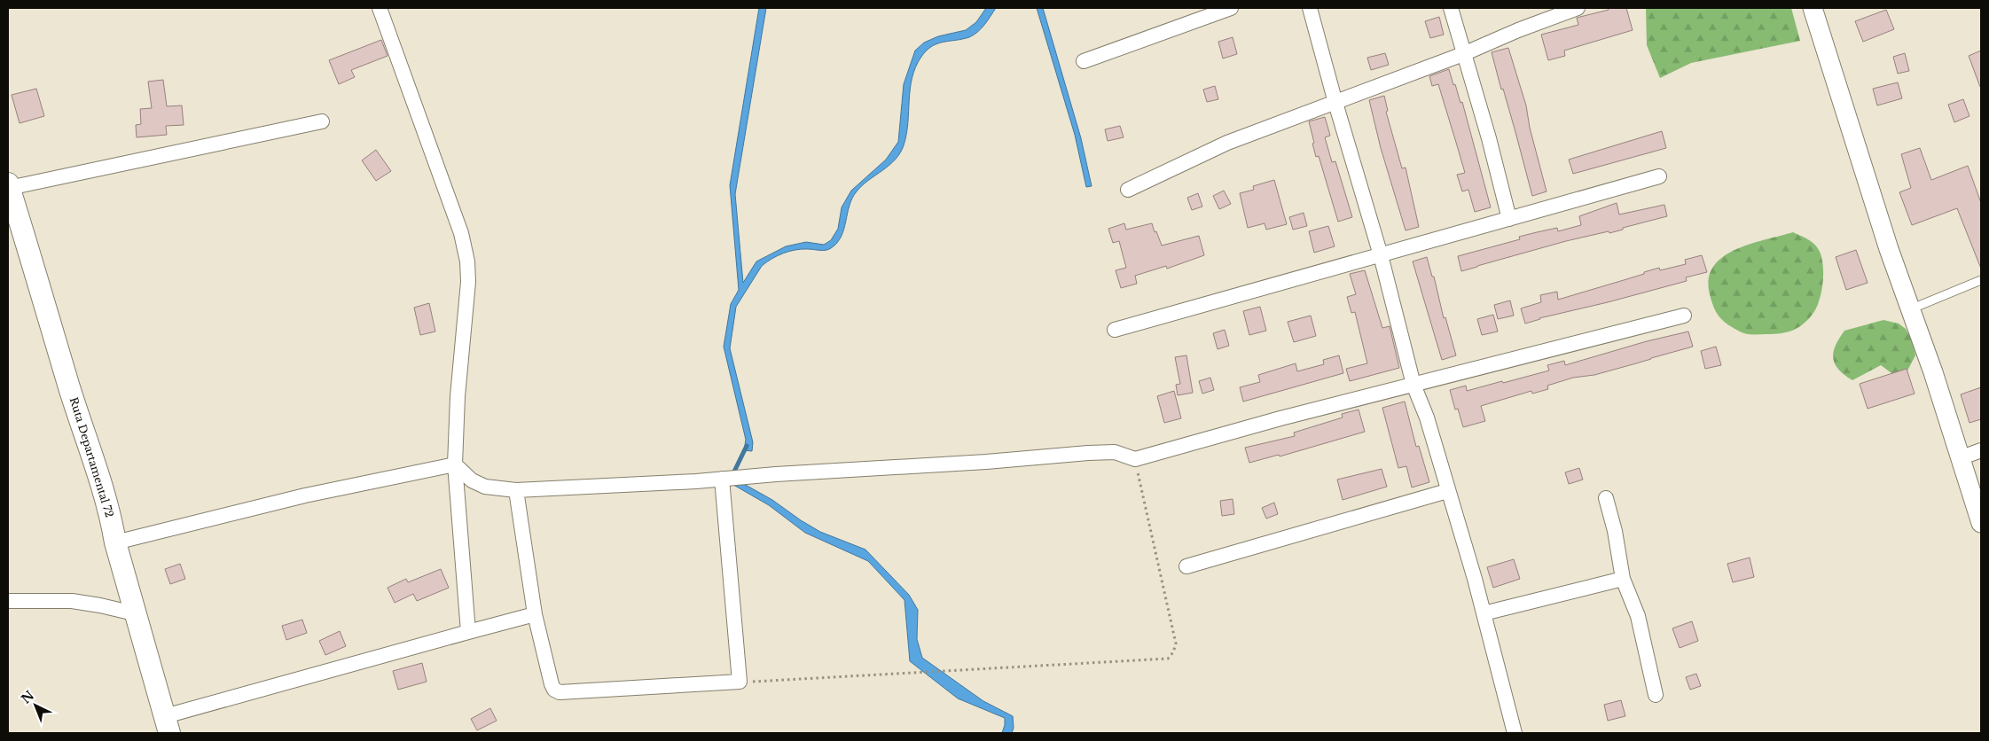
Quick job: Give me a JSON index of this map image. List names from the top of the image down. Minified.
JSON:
{"streets":{"main road":["Ruta Departamental 72"]},"north":"top left"}
